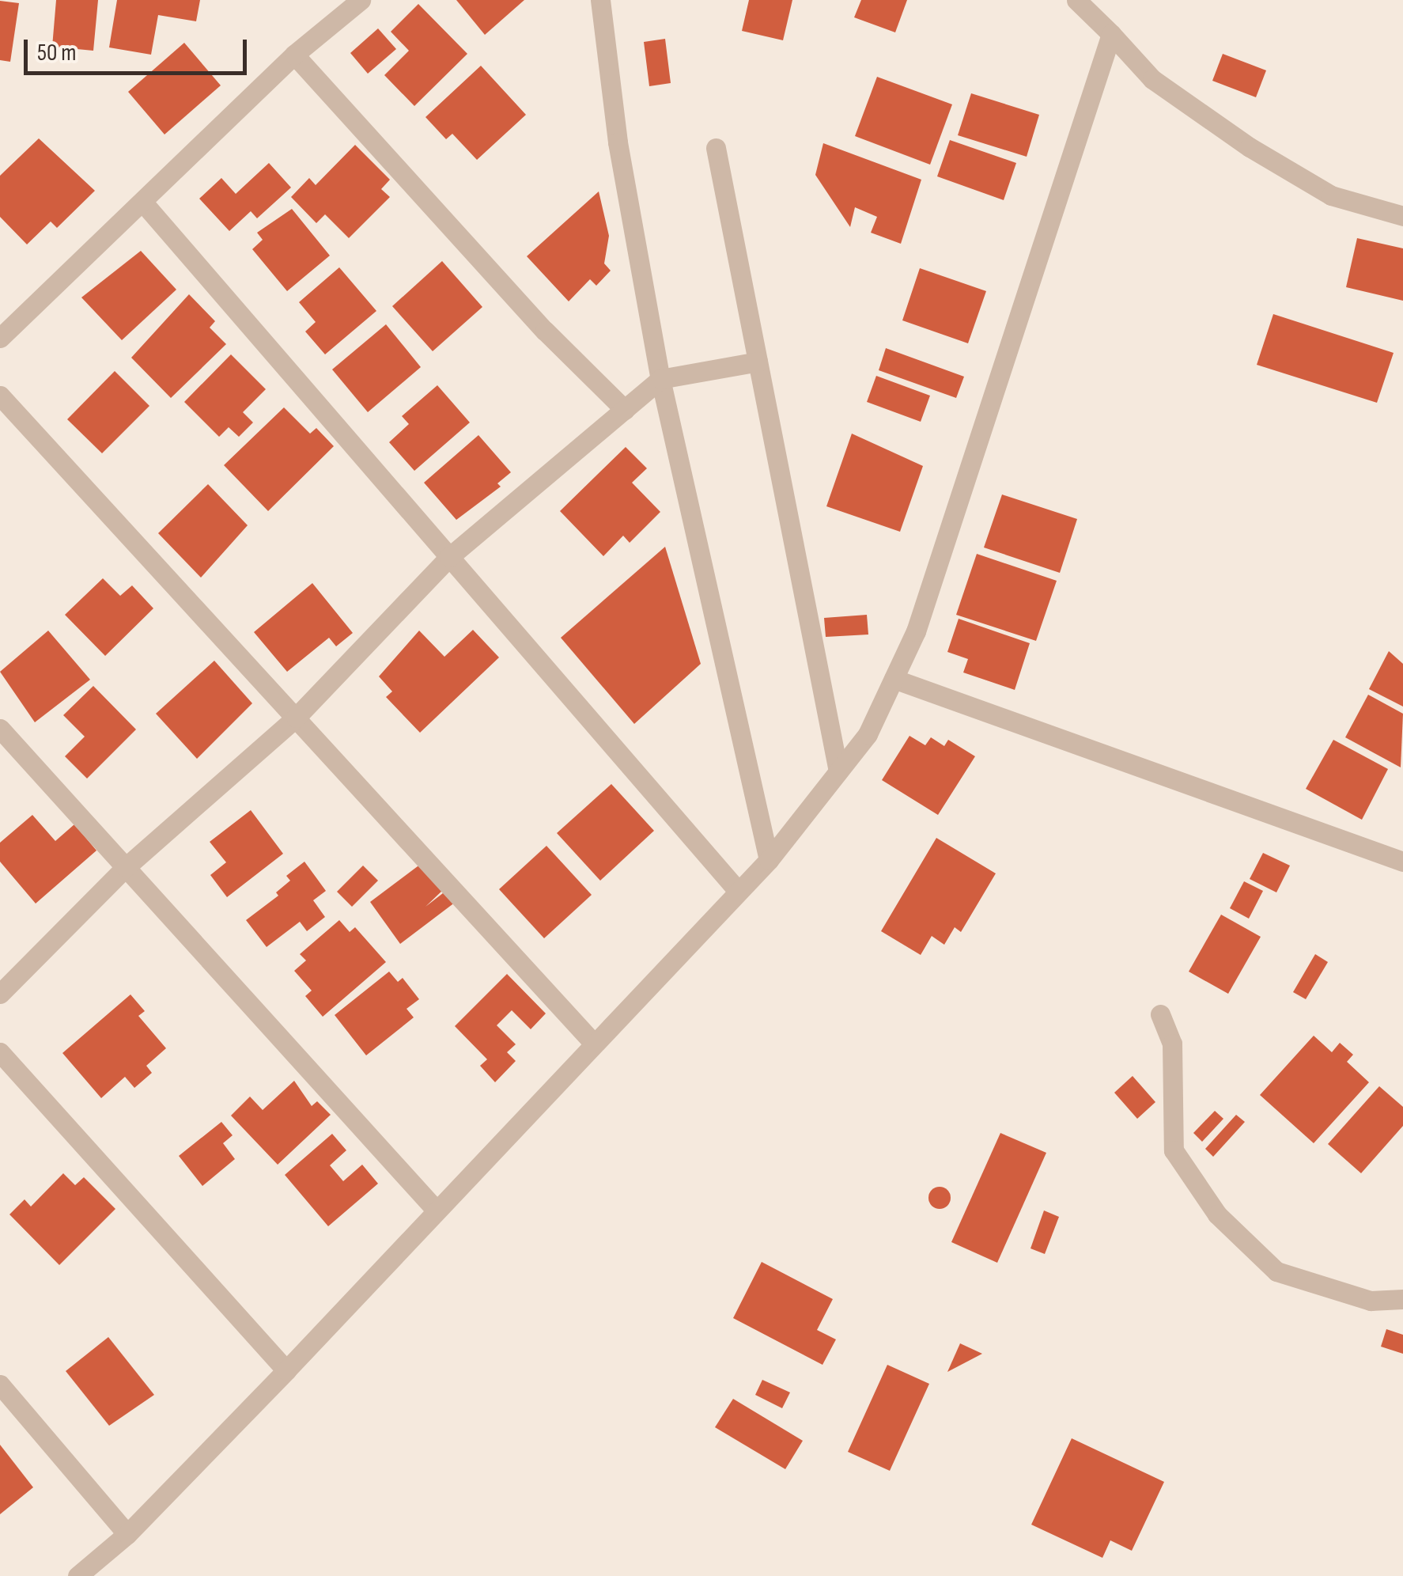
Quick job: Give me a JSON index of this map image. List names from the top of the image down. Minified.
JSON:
{"scale_bar":"50 m"}
